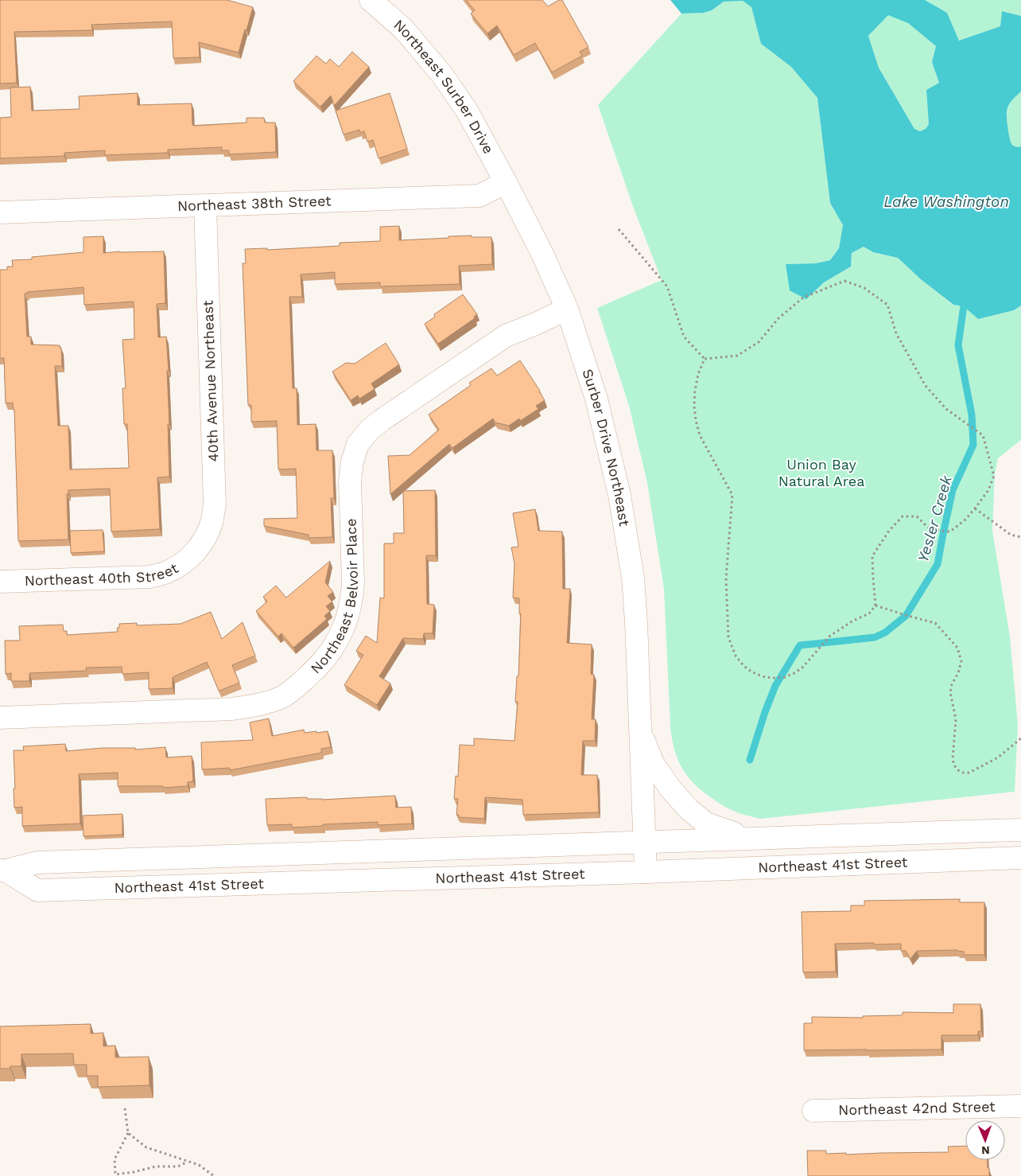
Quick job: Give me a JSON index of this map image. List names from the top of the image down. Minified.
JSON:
{"streets":{"street":["Northeast Surber Drive","Northeast 38th Street","40th Avenue Northeast","Surber Drive Northeast","Northeast 40th Street","Northeast Belvoir Place","Northeast 41st Street","Northeast 42nd Street"]},"crossings":[["Northeast Surber Drive","Northeast 38th Street"],["Northeast Surber Drive","Surber Drive Northeast"],["Northeast 38th Street","40th Avenue Northeast"],["Northeast 38th Street","Surber Drive Northeast"],["40th Avenue Northeast","Northeast 40th Street"],["Surber Drive Northeast","Northeast Belvoir Place"],["Surber Drive Northeast","Northeast 41st Street"]],"water":["Lake Washington","Yesler Creek"],"parks":["Union Bay Natural Area"],"north":"bottom"}
